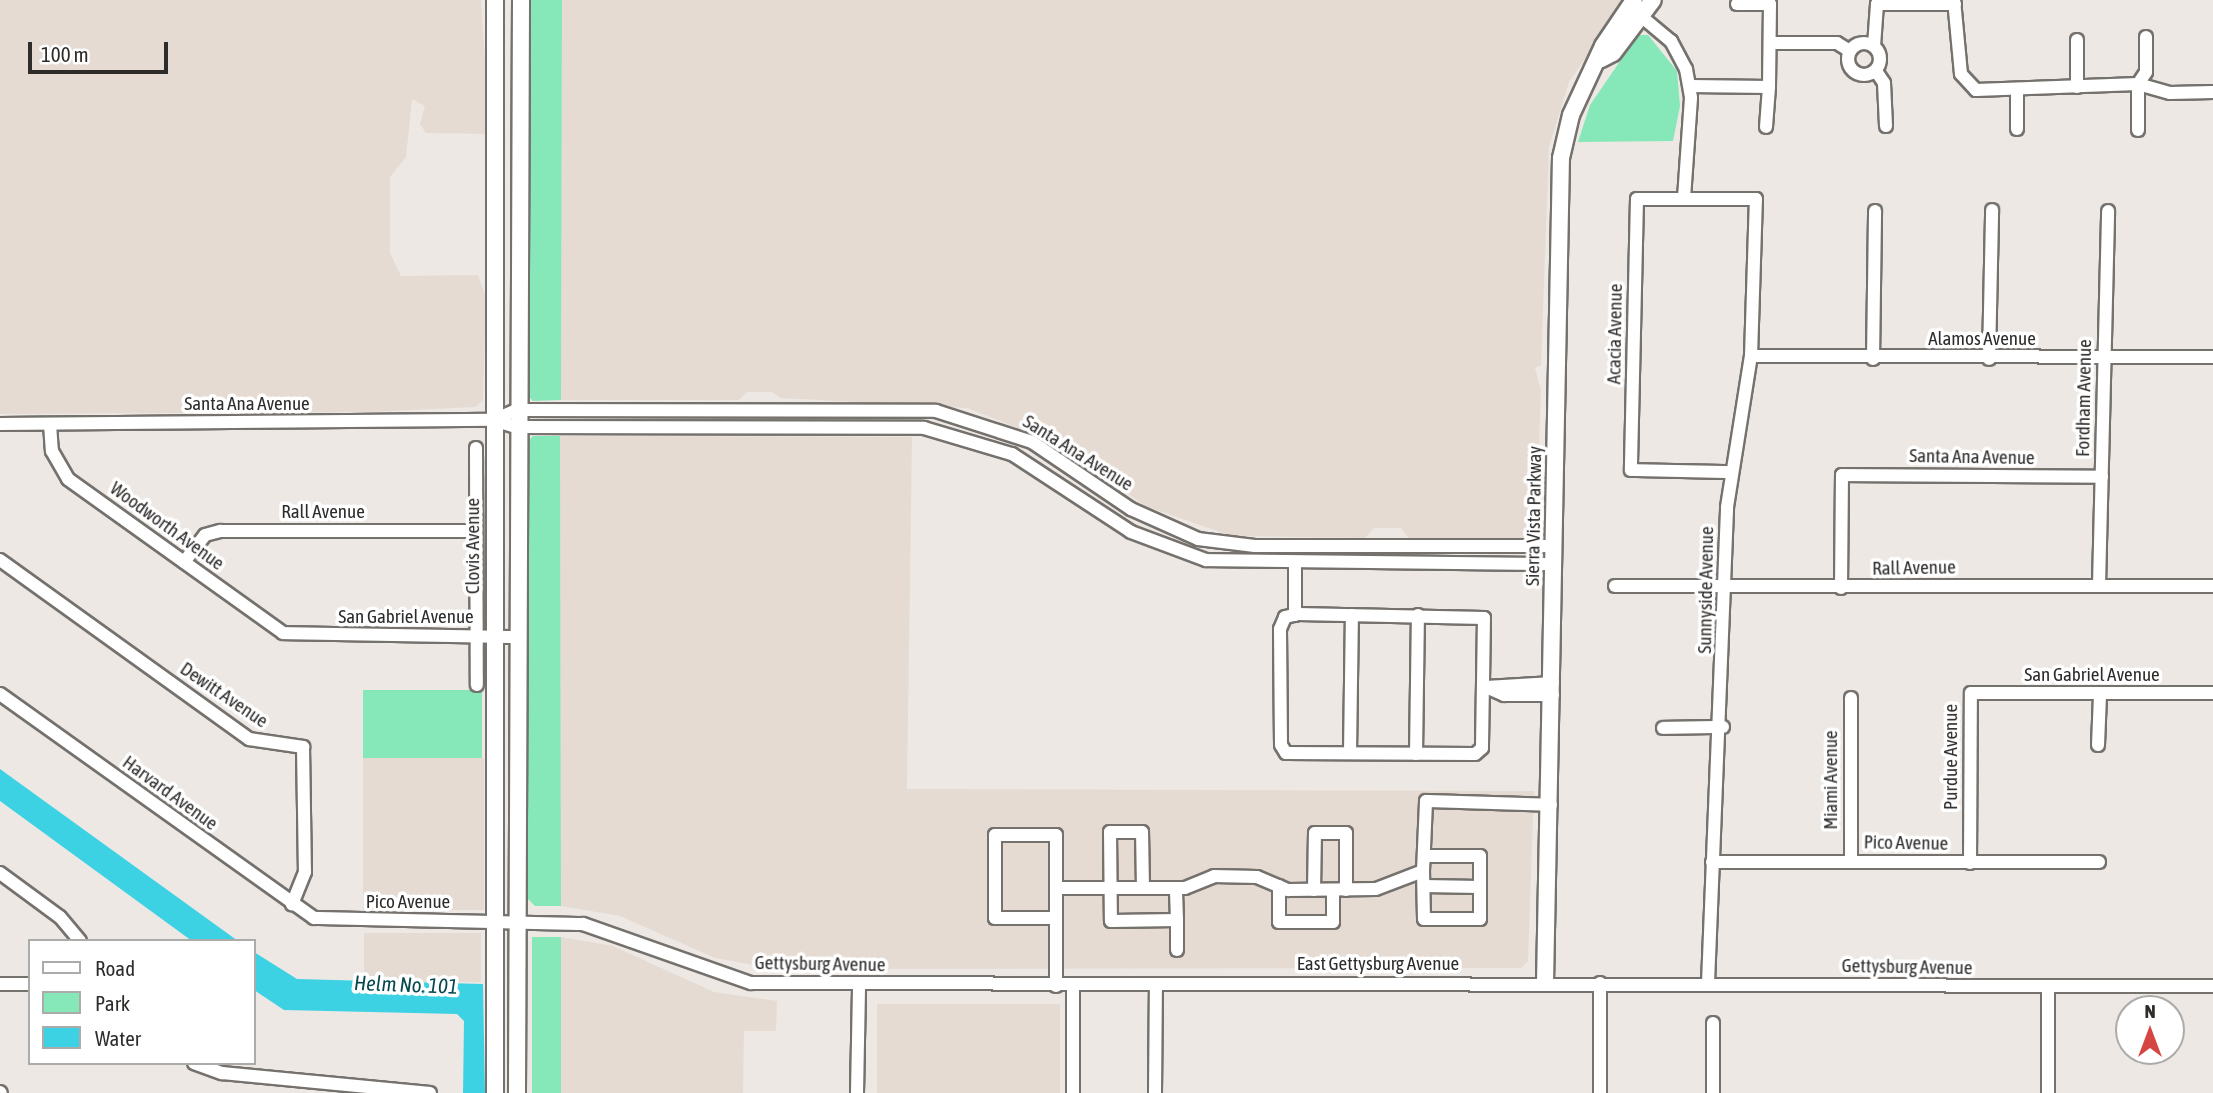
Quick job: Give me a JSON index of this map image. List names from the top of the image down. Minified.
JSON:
{"streets":{"main road":["Sierra Vista Parkway","Clovis Avenue"],"street":["Acacia Avenue","Alamos Avenue","Fordham Avenue","Santa Ana Avenue","Rall Avenue","Woodworth Avenue","Sunnyside Avenue","San Gabriel Avenue","Dewitt Avenue","Purdue Avenue","Miami Avenue","Harvard Avenue","Pico Avenue","Gettysburg Avenue","East Gettysburg Avenue"]},"crossings":[["Acacia Avenue","Sunnyside Avenue"],["Alamos Avenue","Fordham Avenue"],["Alamos Avenue","Sunnyside Avenue"],["Fordham Avenue","Santa Ana Avenue"],["Fordham Avenue","Rall Avenue"],["Santa Ana Avenue","Rall Avenue"],["Santa Ana Avenue","Sierra Vista Parkway"],["Santa Ana Avenue","Woodworth Avenue"],["Santa Ana Avenue","Clovis Avenue"],["Rall Avenue","Woodworth Avenue"],["Rall Avenue","Sunnyside Avenue"],["Sierra Vista Parkway","East Gettysburg Avenue"],["Woodworth Avenue","San Gabriel Avenue"],["Clovis Avenue","San Gabriel Avenue"],["Clovis Avenue","Pico Avenue"],["Clovis Avenue","Gettysburg Avenue"],["Sunnyside Avenue","Pico Avenue"],["Sunnyside Avenue","Gettysburg Avenue"],["San Gabriel Avenue","Purdue Avenue"],["Dewitt Avenue","Harvard Avenue"],["Purdue Avenue","Pico Avenue"],["Miami Avenue","Pico Avenue"],["Harvard Avenue","Pico Avenue"],["Pico Avenue","Gettysburg Avenue"],["Gettysburg Avenue","East Gettysburg Avenue"]],"water":["Helm No. 101"],"legend":["Road","Park","Water"],"scale_bar":"100 m","north":"top"}
